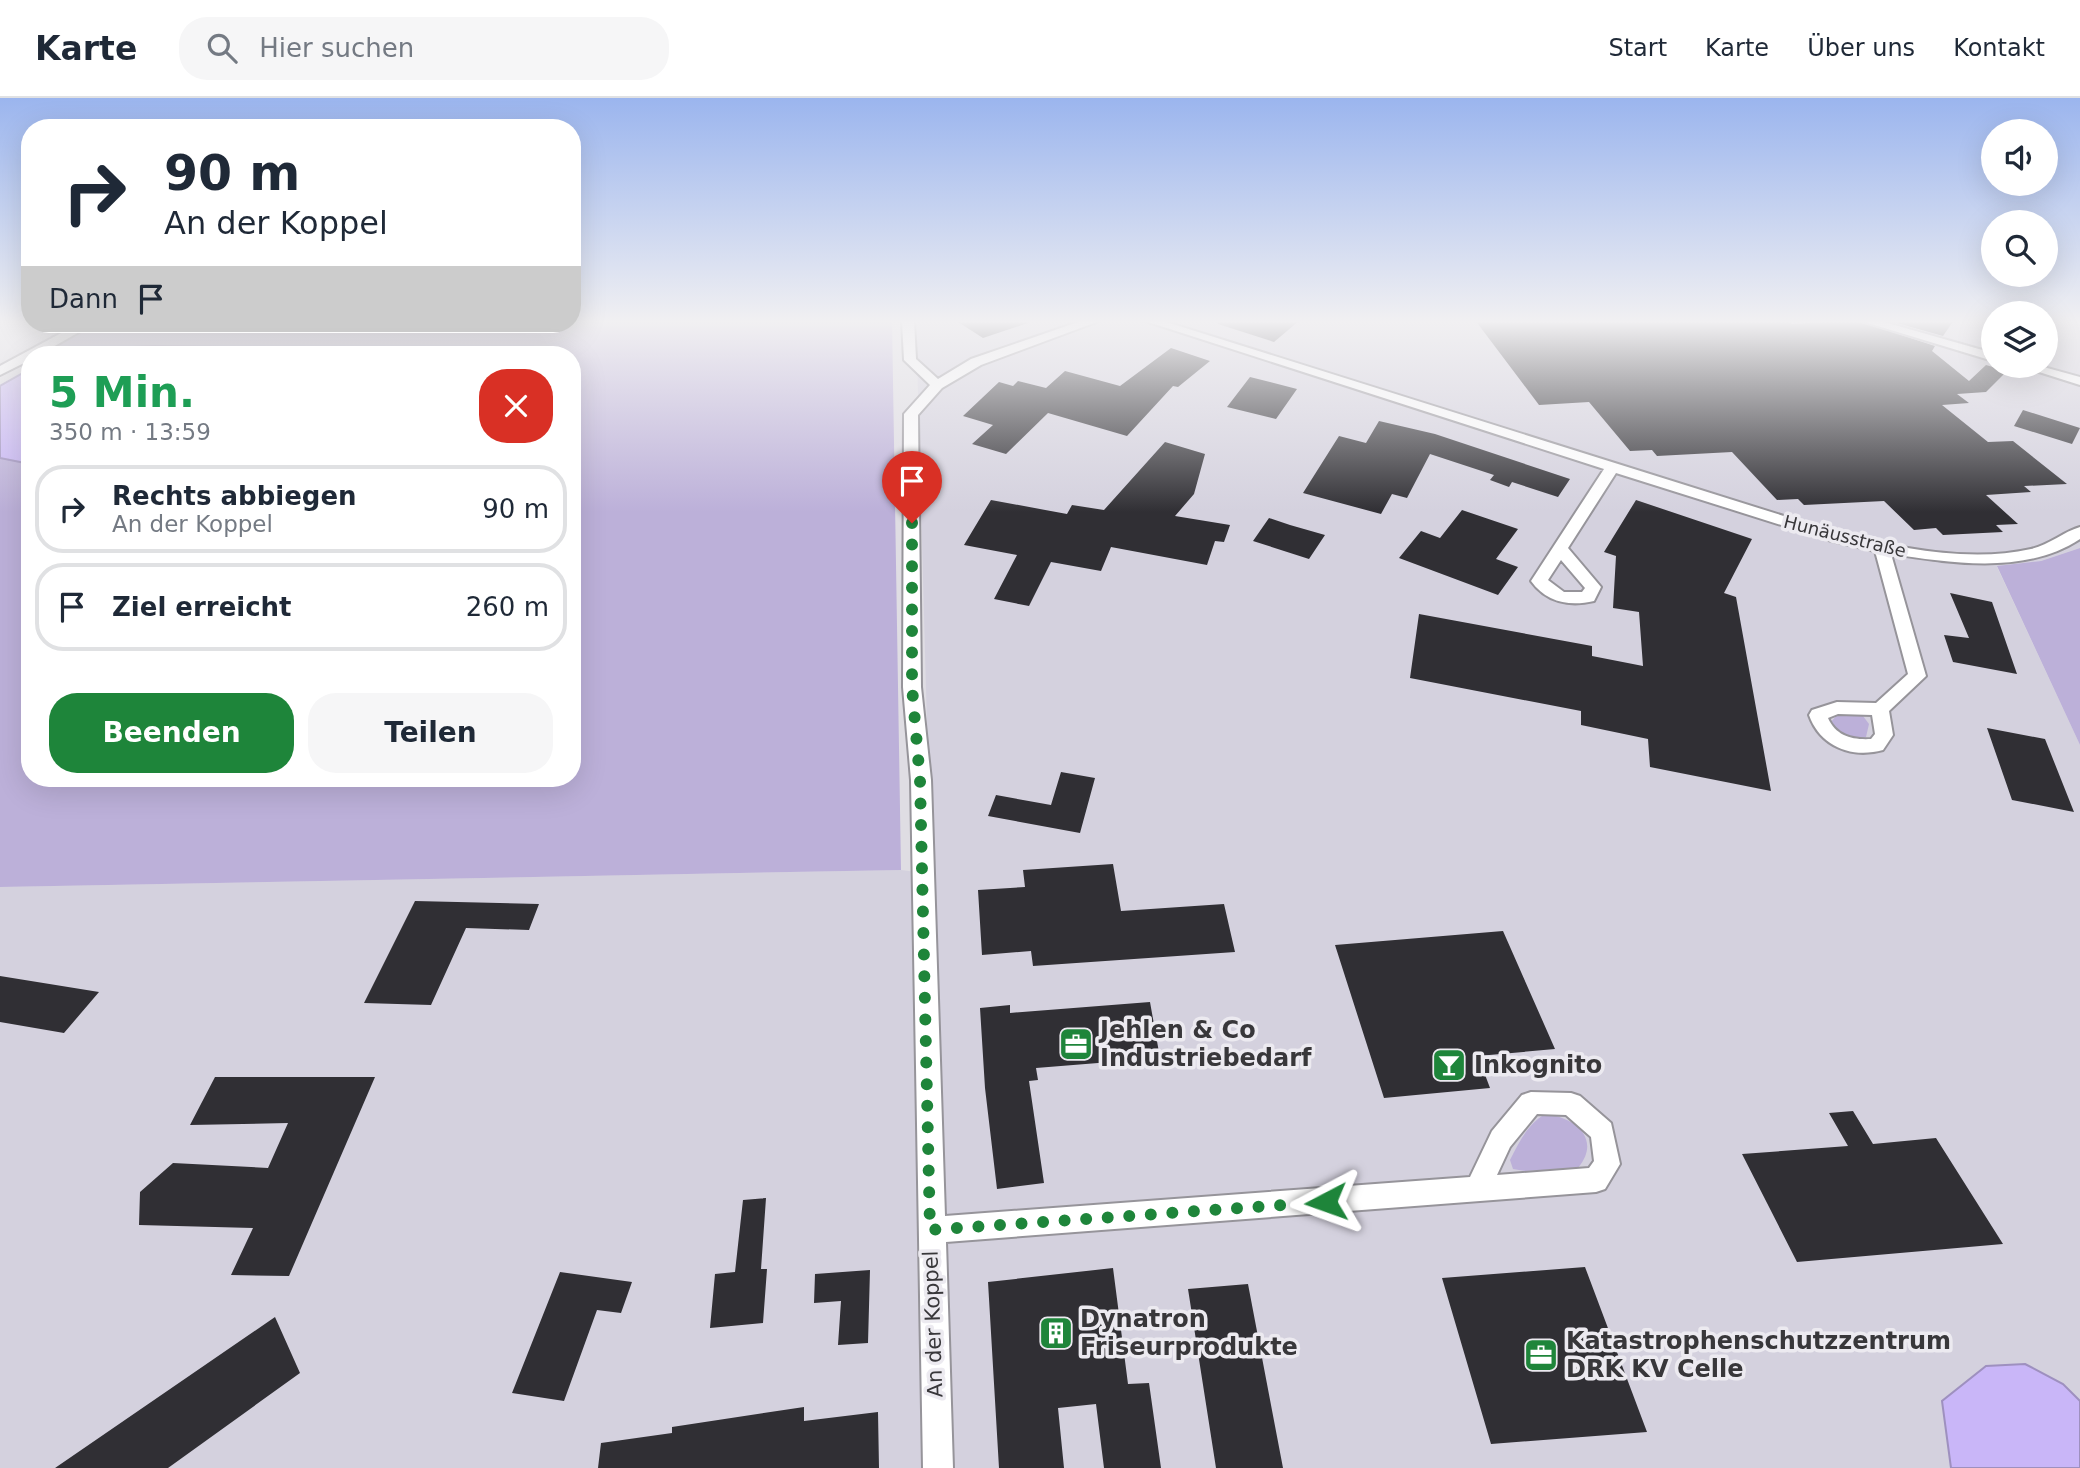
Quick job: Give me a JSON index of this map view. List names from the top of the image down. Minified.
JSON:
{"streets":{"street":["Hunäusstraße","An der Koppel"]},"places":{"office":["Jehlen & Co Industriebedarf","Katastrophenschutzzentrum DRK KV Celle"],"bar":["Inkognito"],"building":["Dynatron Friseurprodukte"]},"page":{"header":"Karte","search":"Hier suchen","nav":["Start","Karte","Über uns","Kontakt"],"turn":["90 m","An der Koppel"],"then":"Dann","heading":["5 Min.","350 m · 13:59"],"list":[{"name":"Rechts abbiegen","note":"An der Koppel","value":"90 m"},{"name":"Ziel erreicht","value":"260 m"}],"buttons":["Beenden","Teilen"]}}
